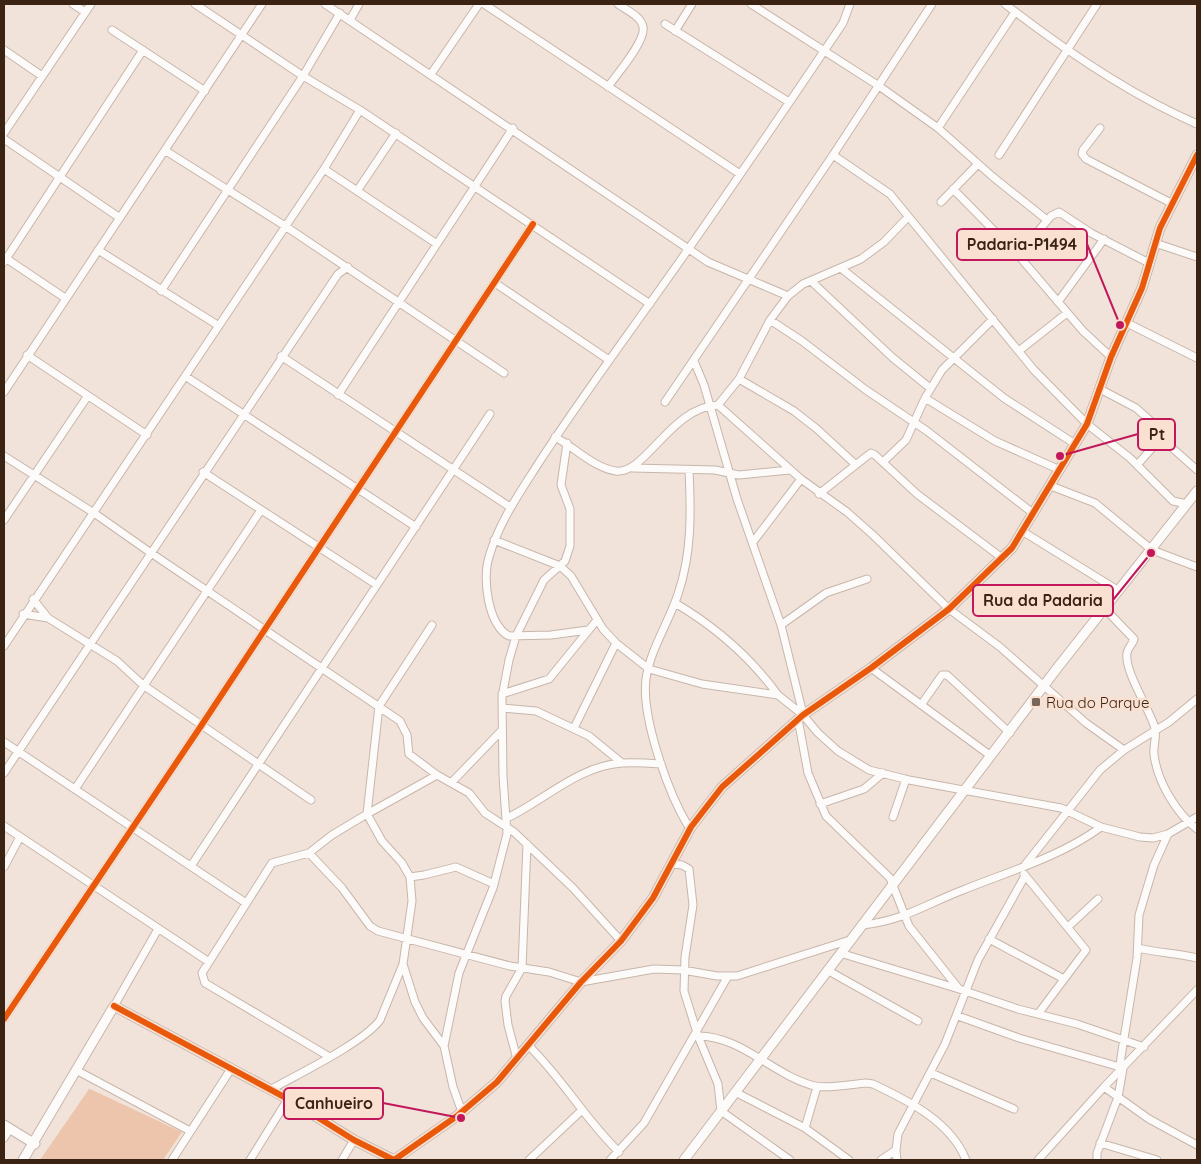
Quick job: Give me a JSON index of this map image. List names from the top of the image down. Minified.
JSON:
{"places":{"other":["Padaria-P1494","Pt","Rua da Padaria","Canhueiro"],"transit":["Rua do Parque"]}}
